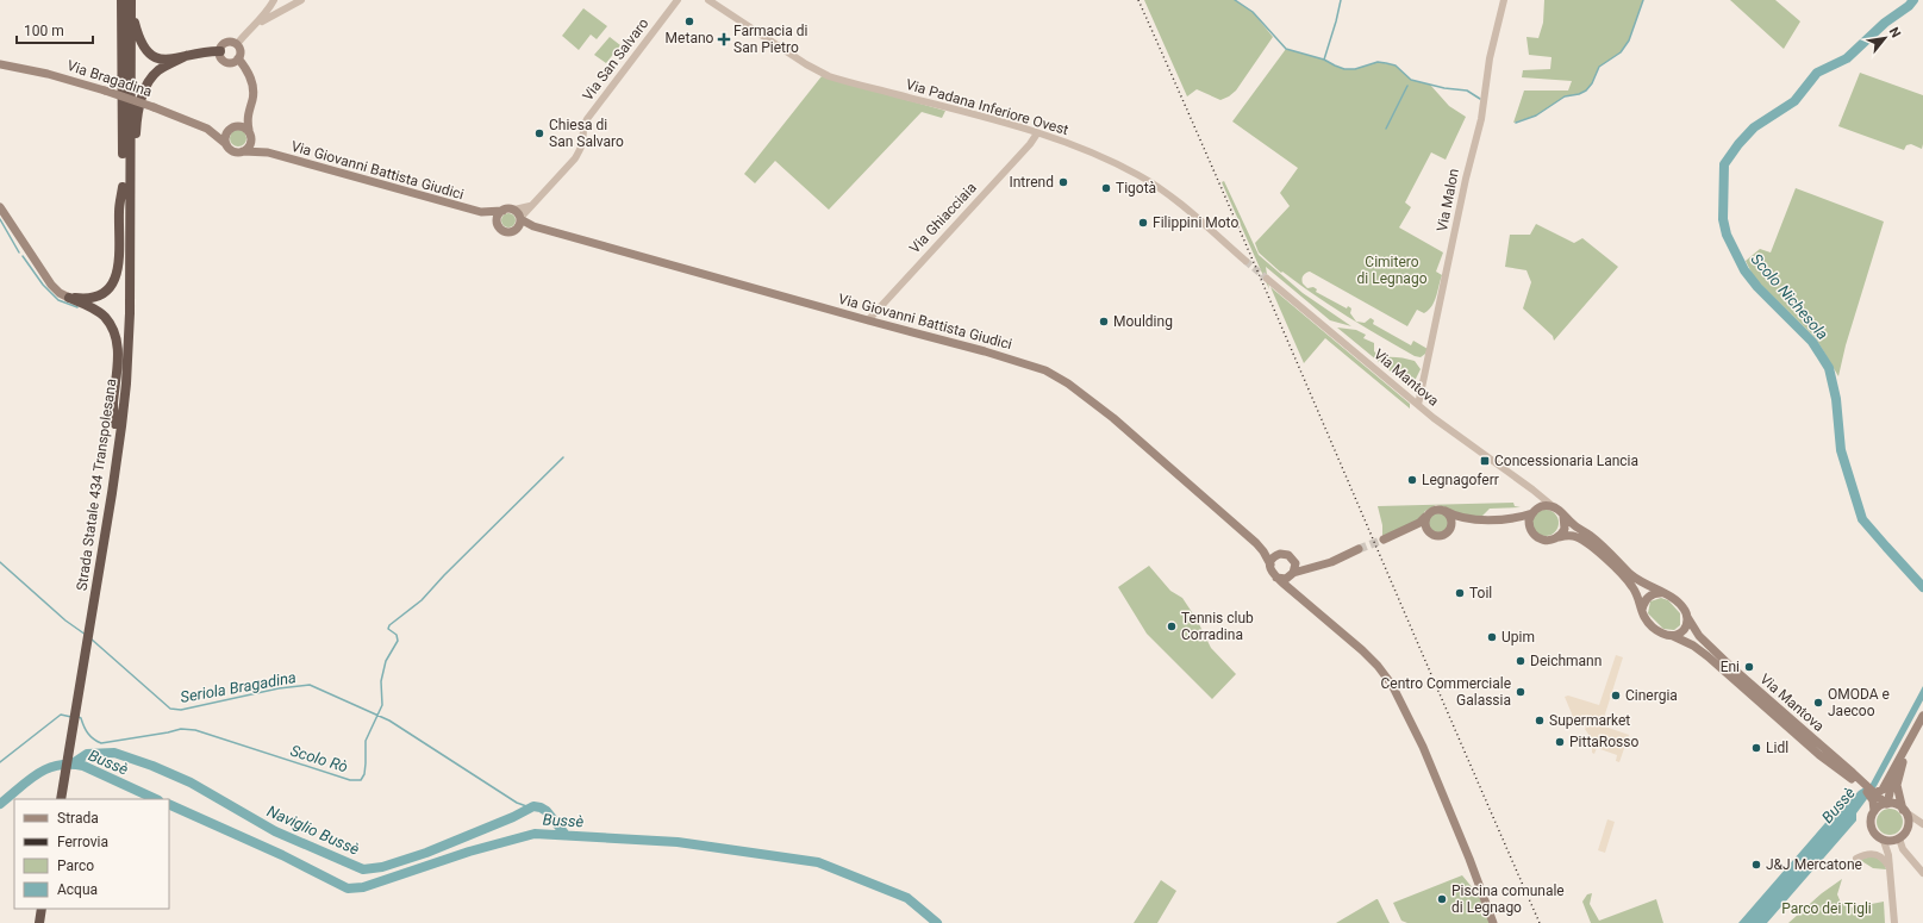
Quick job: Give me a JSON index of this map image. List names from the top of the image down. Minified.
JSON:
{"streets":{"highway":["Strada Statale 434 Transpolesana"],"main road":["Via Bragadina","Via Giovanni Battista Giudici","Via Mantova"],"street":["Via San Salvaro","Via Padana Inferiore Ovest","Via Malon","Via Ghiacciaia"]},"crossings":[["Via San Salvaro","Via Giovanni Battista Giudici"],["Via Bragadina","Via Giovanni Battista Giudici"],["Via Padana Inferiore Ovest","Via Ghiacciaia"],["Via Giovanni Battista Giudici","Via Ghiacciaia"],["Via Malon","Via Mantova"]],"water":["Scolo Nichesola","Seriola Bragadina","Scolo Rò","Bussè","Naviglio Bussè"],"parks":["Cimitero di Legnago","Parco dei Tigli"],"places":{"other":["Metano","Chiesa di San Salvaro","Intrend","Tigotà","Filippini Moto","Moulding","Legnagoferr","Toil","Tennis club Corradina","Upim","Deichmann","Eni","Centro Commerciale Galassia","Cinergia","OMODA e Jaecoo","Supermarket","PittaRosso","Lidl","J&J Mercatone","Piscina comunale di Legnago"],"health":["Farmacia di San Pietro"],"transit":["Concessionaria Lancia"]},"legend":["Strada","Ferrovia","Parco","Acqua"],"scale_bar":"100 m","north":"top right"}
